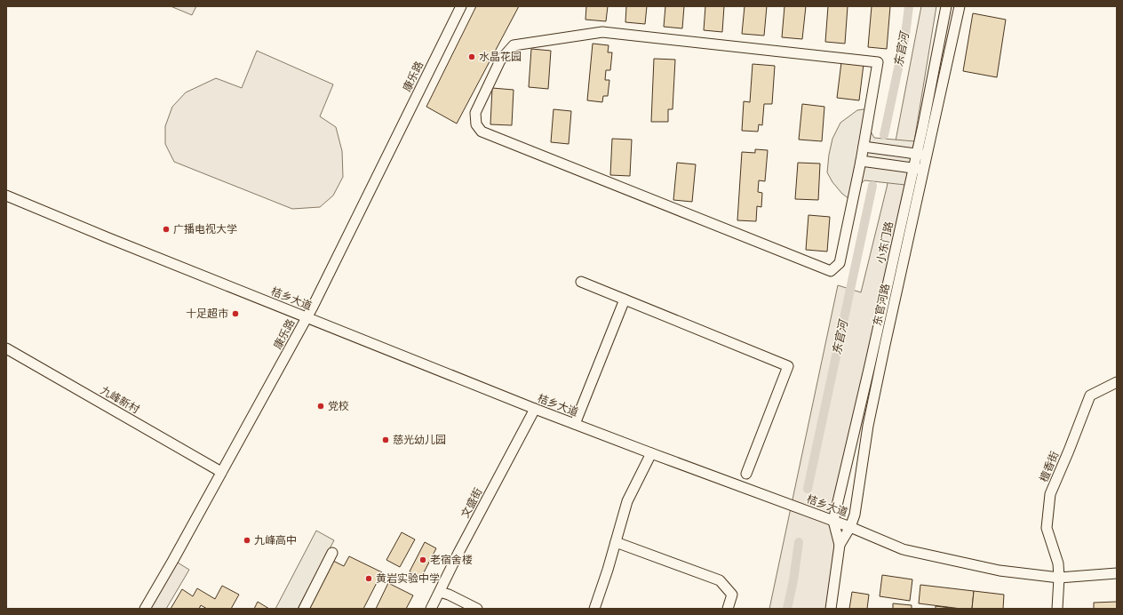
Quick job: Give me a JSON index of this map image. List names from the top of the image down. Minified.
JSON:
{"streets":{"street":["康乐路","小东门路","桔乡大道","东官河路","九峰新村","檀香街","文盛街"]},"crossings":[["康乐路","桔乡大道"],["康乐路","九峰新村"],["小东门路","桔乡大道"],["小东门路","东官河路"],["桔乡大道","东官河路"],["桔乡大道","檀香街"],["桔乡大道","文盛街"]],"water":["东官河"],"places":["水晶花园","广播电视大学","十足超市","党校","慈光幼儿园","九峰高中","老宿舍楼","黄岩实验中学"]}
